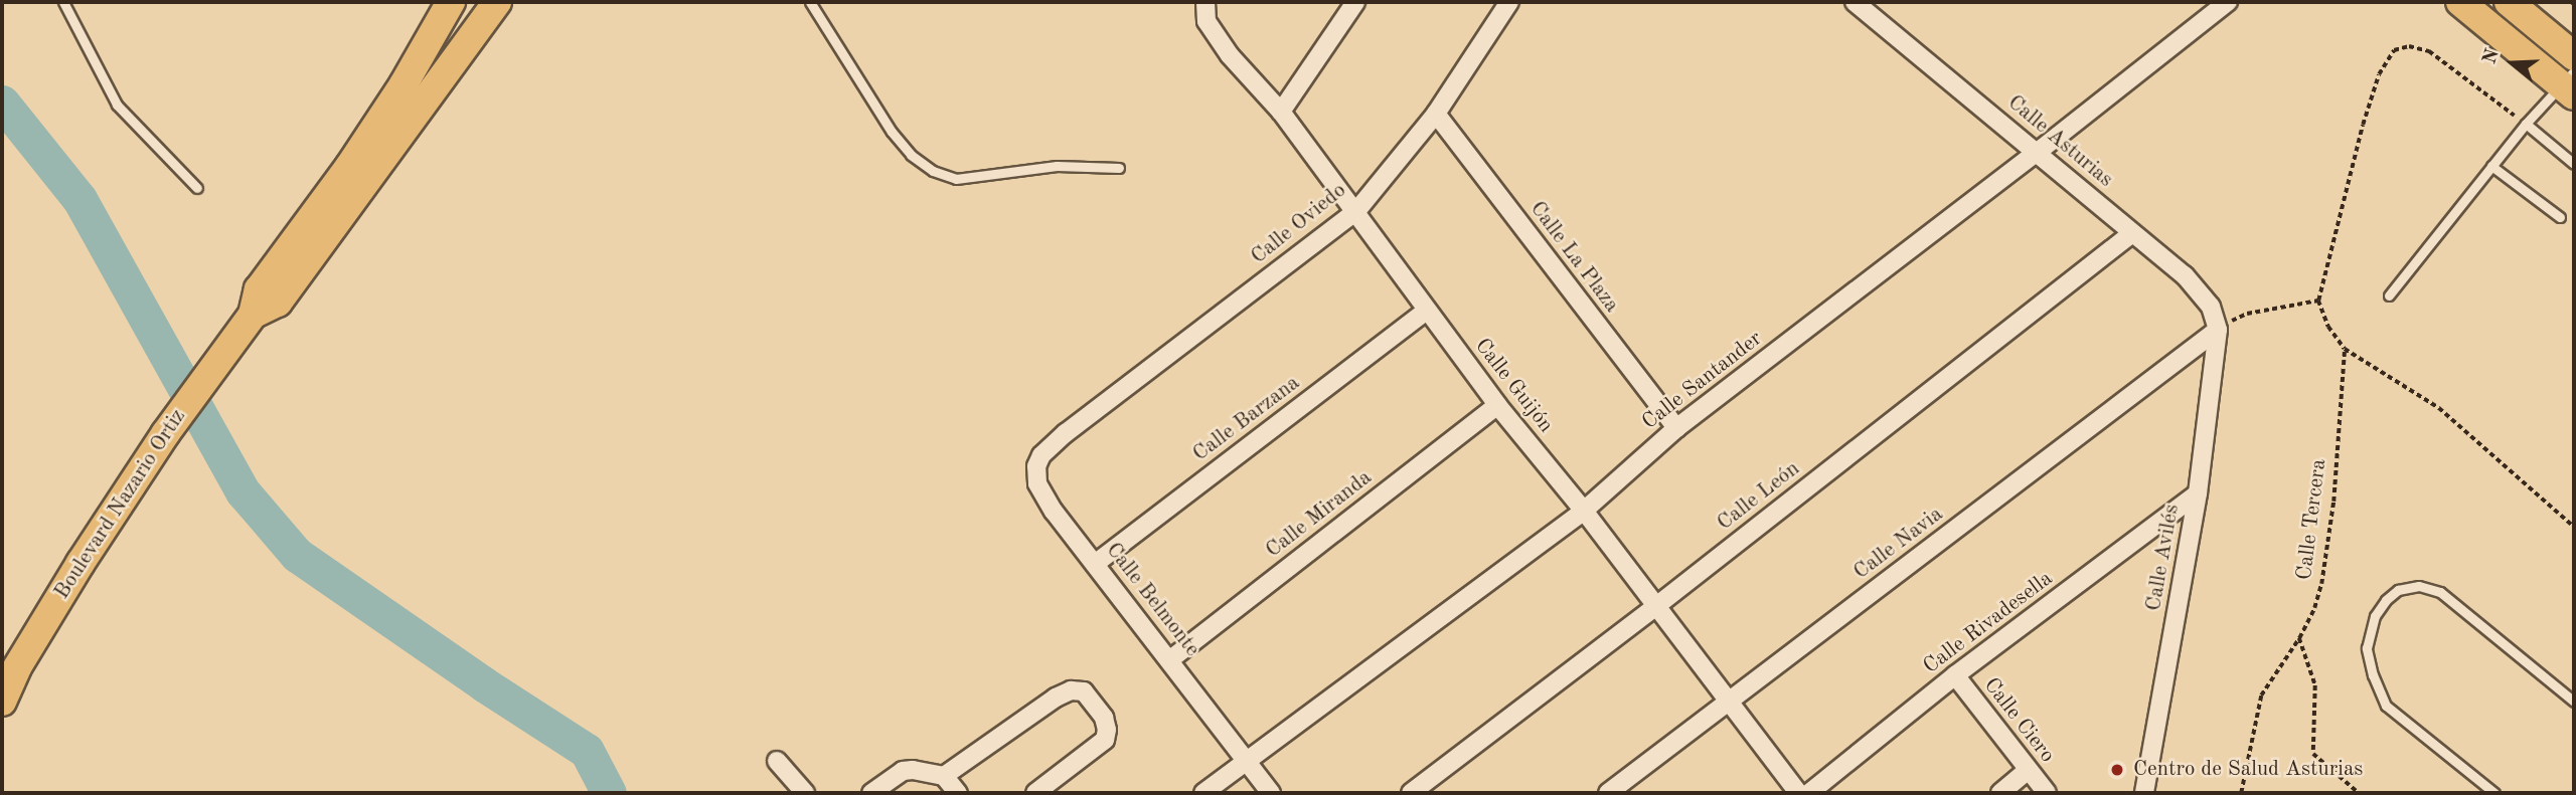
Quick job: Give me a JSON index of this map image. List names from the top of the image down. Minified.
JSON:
{"streets":{"main road":["Boulevard Nazario Ortiz"],"street":["Calle Asturias","Calle Oviedo","Calle La Plaza","Calle Santander","Calle Guijón","Calle Barzana","Calle León","Calle Miranda","Calle Navia","Calle Avilés","Calle Belmonte","Calle Rivadesella","Calle Ciero"],"path":["Calle Tercera"]},"crossings":[["Calle Asturias","Calle Santander"],["Calle Asturias","Calle León"],["Calle Asturias","Calle Navia"],["Calle Asturias","Calle Avilés"],["Calle Oviedo","Calle La Plaza"],["Calle Oviedo","Calle Guijón"],["Calle Oviedo","Calle Belmonte"],["Calle La Plaza","Calle Santander"],["Calle Santander","Calle Guijón"],["Calle Santander","Calle Belmonte"],["Calle Guijón","Calle Barzana"],["Calle Guijón","Calle León"],["Calle Guijón","Calle Miranda"],["Calle Guijón","Calle Navia"],["Calle Barzana","Calle Belmonte"],["Calle Miranda","Calle Belmonte"],["Calle Navia","Calle Avilés"],["Calle Avilés","Calle Rivadesella"],["Calle Rivadesella","Calle Ciero"]],"places":["Centro de Salud Asturias"],"north":"left"}
